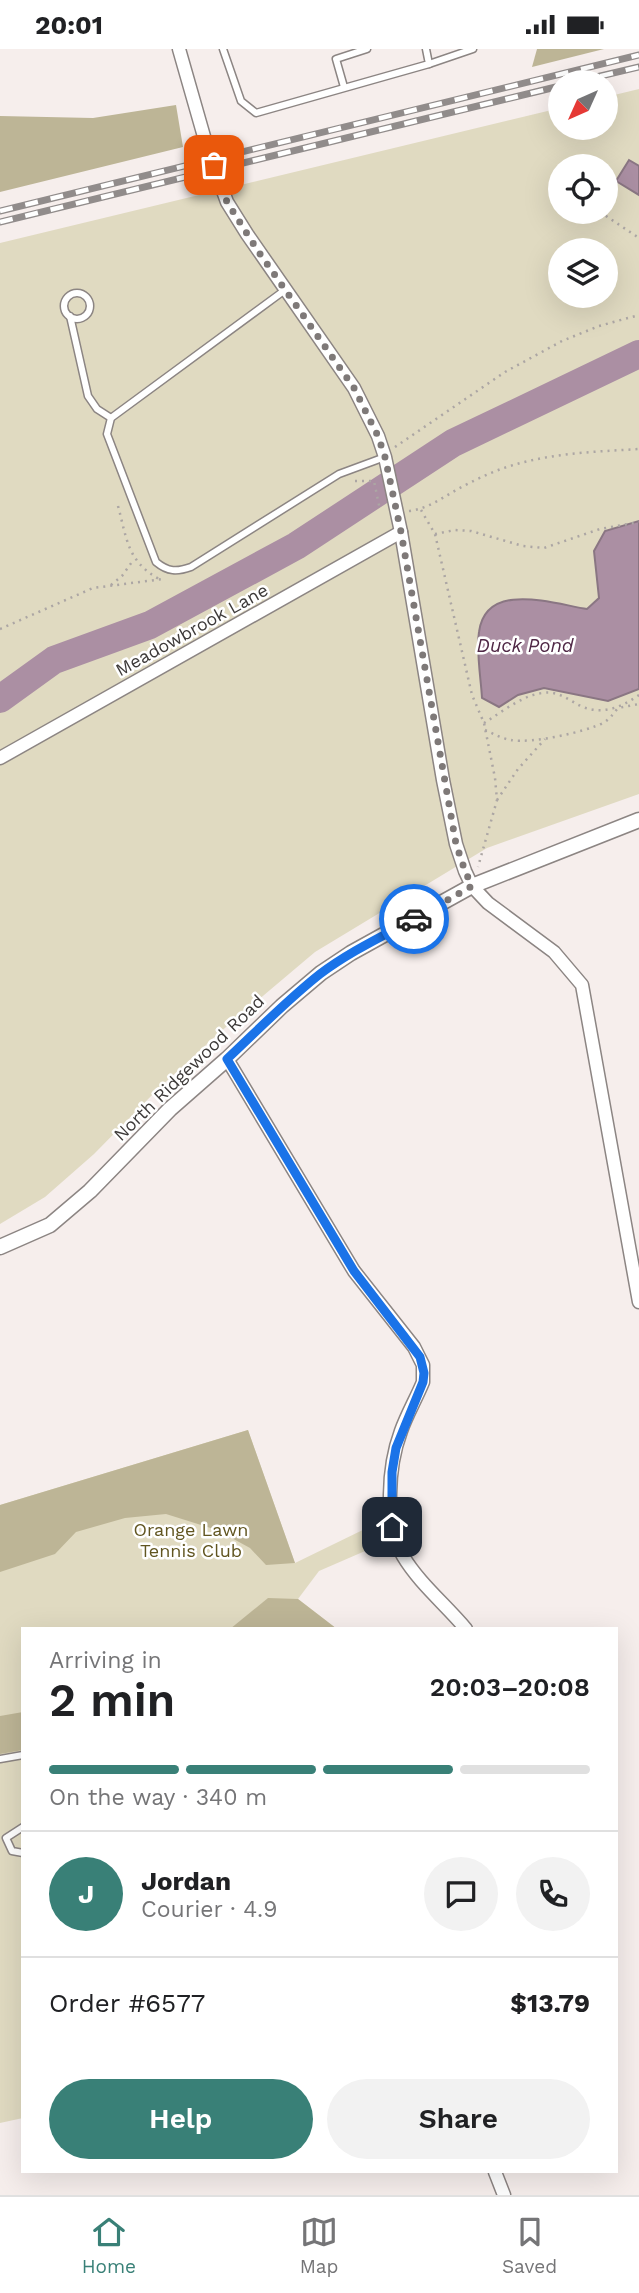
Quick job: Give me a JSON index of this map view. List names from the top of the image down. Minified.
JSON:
{"streets":{"street":["Meadowbrook Lane","North Ridgewood Road"]},"water":["Duck Pond"],"parks":["Orange Lawn Tennis Club"],"north":"bottom left","page":{"status":"20:01","heading":["2 min","Arriving in","20:03–20:08"],"panel":["Jordan","Courier · 4.9","Order #6577","$13.79"],"bar":"On the way · 340 m","round":"J","buttons":["Help","Share"],"tabs":["Home","Map","Saved"]}}
